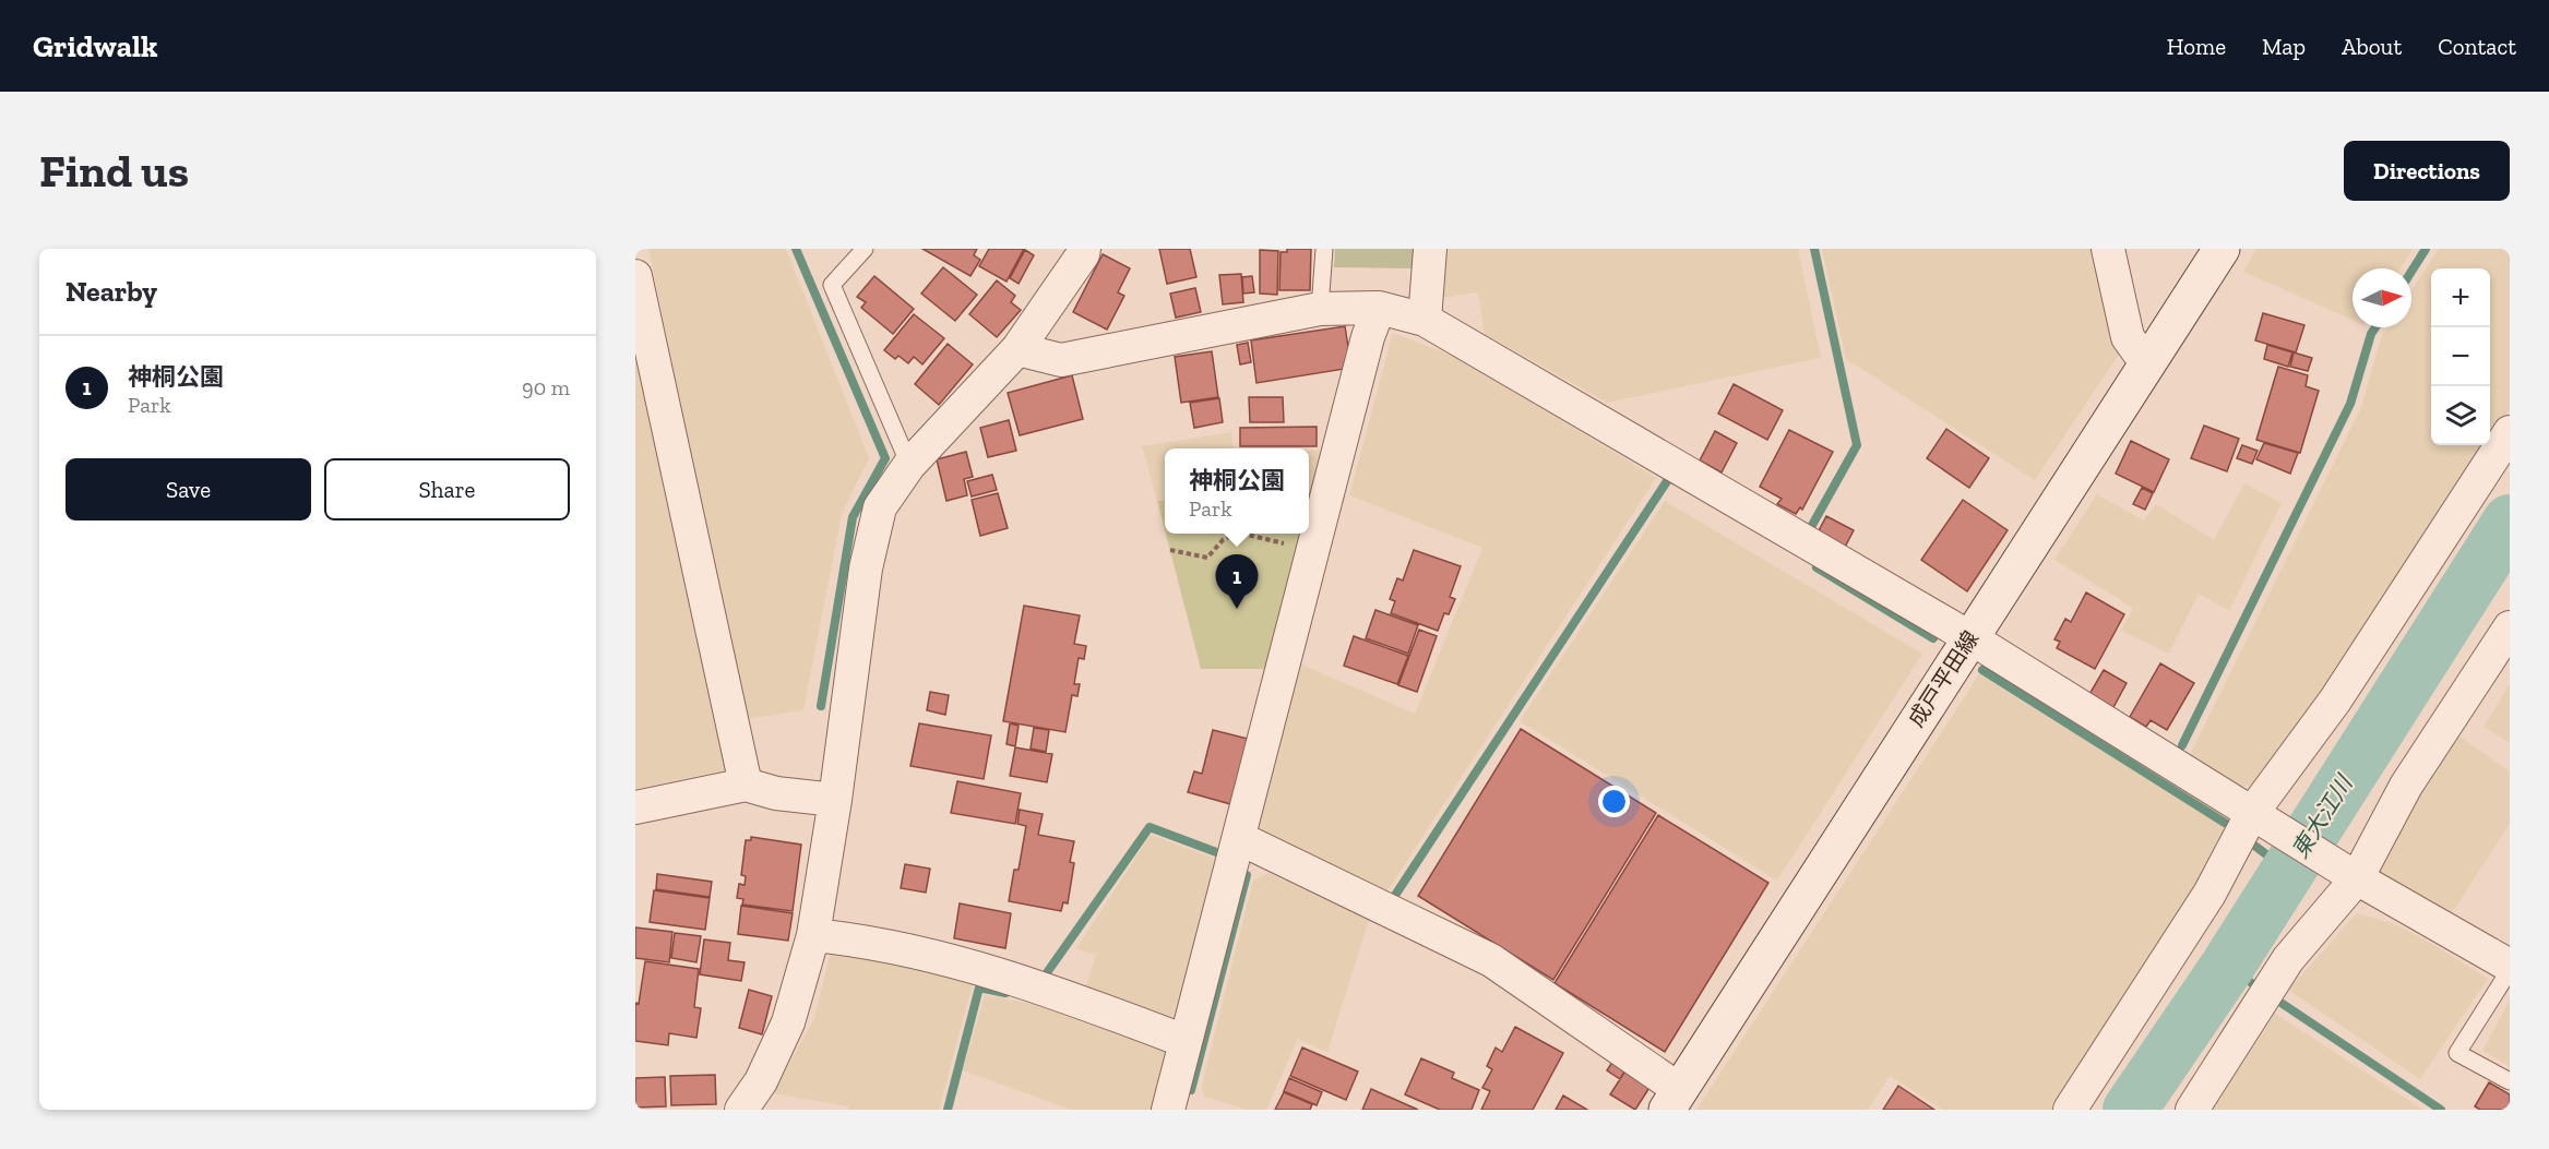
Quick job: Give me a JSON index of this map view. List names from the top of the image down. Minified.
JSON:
{"streets":{"main road":["成戸平田線"]},"water":["東大江川"],"north":"right","page":{"header":"Gridwalk","nav":["Home","Map","About","Contact"],"buttons":["Directions",["Save","Share"]],"title":"Find us","heading":"Nearby","map_buttons":["+","−"],"list":[{"mark":"1","name":"神桐公園","note":"Park","value":"90 m"}],"popup":["神桐公園","Park"],"pins":"1"}}
